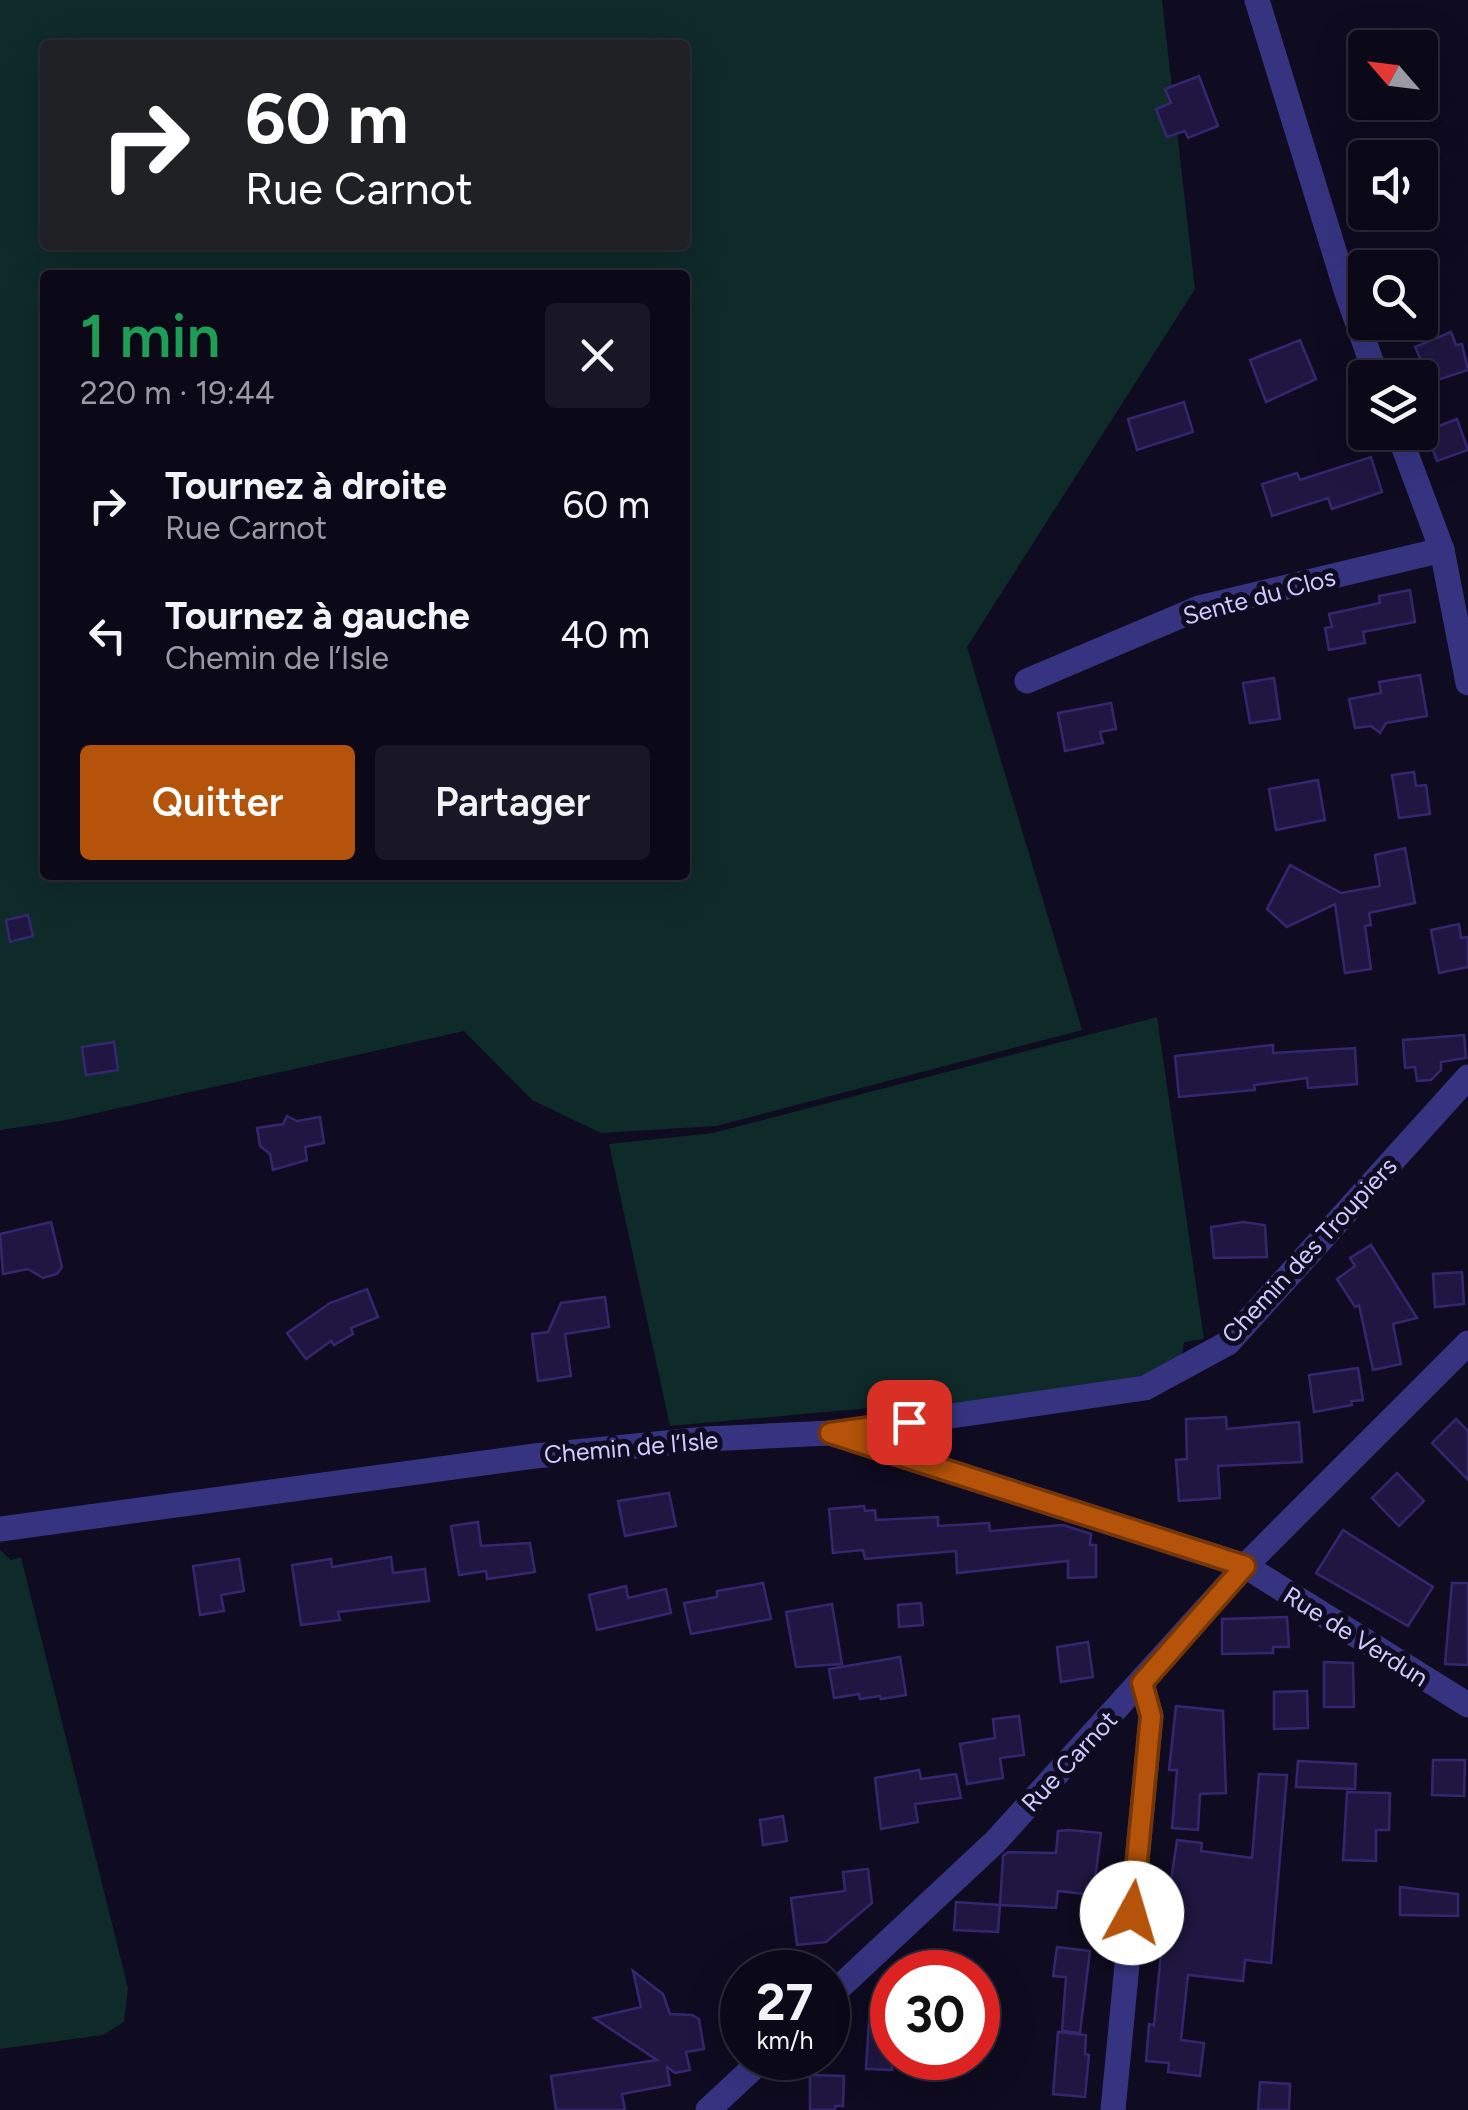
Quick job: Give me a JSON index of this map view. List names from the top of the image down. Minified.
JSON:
{"streets":{"street":["Sente du Clos","Chemin des Troupiers","Chemin de l’Isle","Rue de Verdun","Rue Carnot"]},"crossings":[["Chemin des Troupiers","Chemin de l’Isle"],["Chemin de l’Isle","Rue de Verdun"],["Chemin de l’Isle","Rue Carnot"],["Rue de Verdun","Rue Carnot"]],"north":"top left","page":{"turn":["60 m","Rue Carnot"],"heading":["1 min","220 m · 19:44"],"list":[{"name":"Tournez à droite","note":"Rue Carnot","value":"60 m"},{"name":"Tournez à gauche","note":"Chemin de l’Isle","value":"40 m"}],"buttons":["Quitter","Partager"],"speed":"27 km/h","limit":"30"}}
